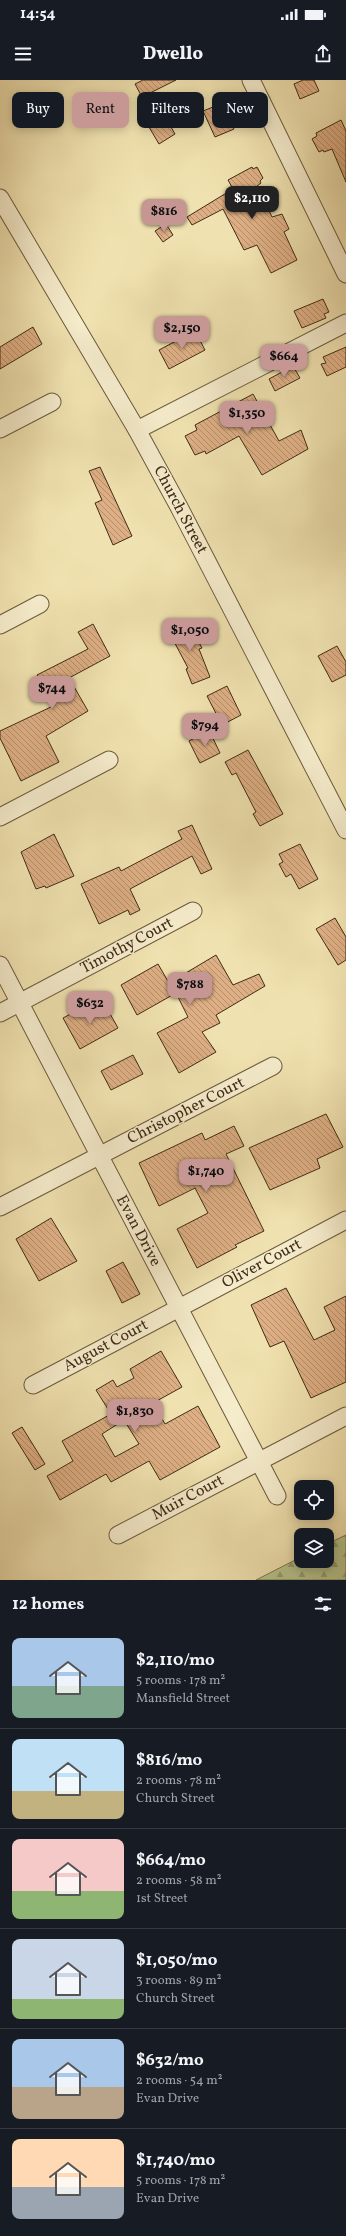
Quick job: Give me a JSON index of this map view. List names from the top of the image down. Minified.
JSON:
{"streets":{"street":["Church Street","Timothy Court","Christopher Court","Evan Drive","Oliver Court","August Court","Muir Court"]},"crossings":[["Timothy Court","Evan Drive"],["Christopher Court","Evan Drive"],["Evan Drive","Oliver Court"],["Evan Drive","August Court"],["Evan Drive","Muir Court"],["Oliver Court","August Court"]],"page":{"status":"14:54","header":"Dwello","chip":["Buy","Rent","Filters","New"],"price":["$2,110","$816","$2,150","$664","$1,350","$1,050","$744","$794","$788","$632","$1,740","$1,830"],"heading":"12 homes","list":[{"name":"$2,110/mo","note":"5 rooms · 178 m² · Mansfield Street"},{"name":"$816/mo","note":"2 rooms · 78 m² · Church Street"},{"name":"$664/mo","note":"2 rooms · 58 m² · 1st Street"},{"name":"$1,050/mo","note":"3 rooms · 89 m² · Church Street"},{"name":"$632/mo","note":"2 rooms · 54 m² · Evan Drive"},{"name":"$1,740/mo","note":"5 rooms · 178 m² · Evan Drive"}]}}
